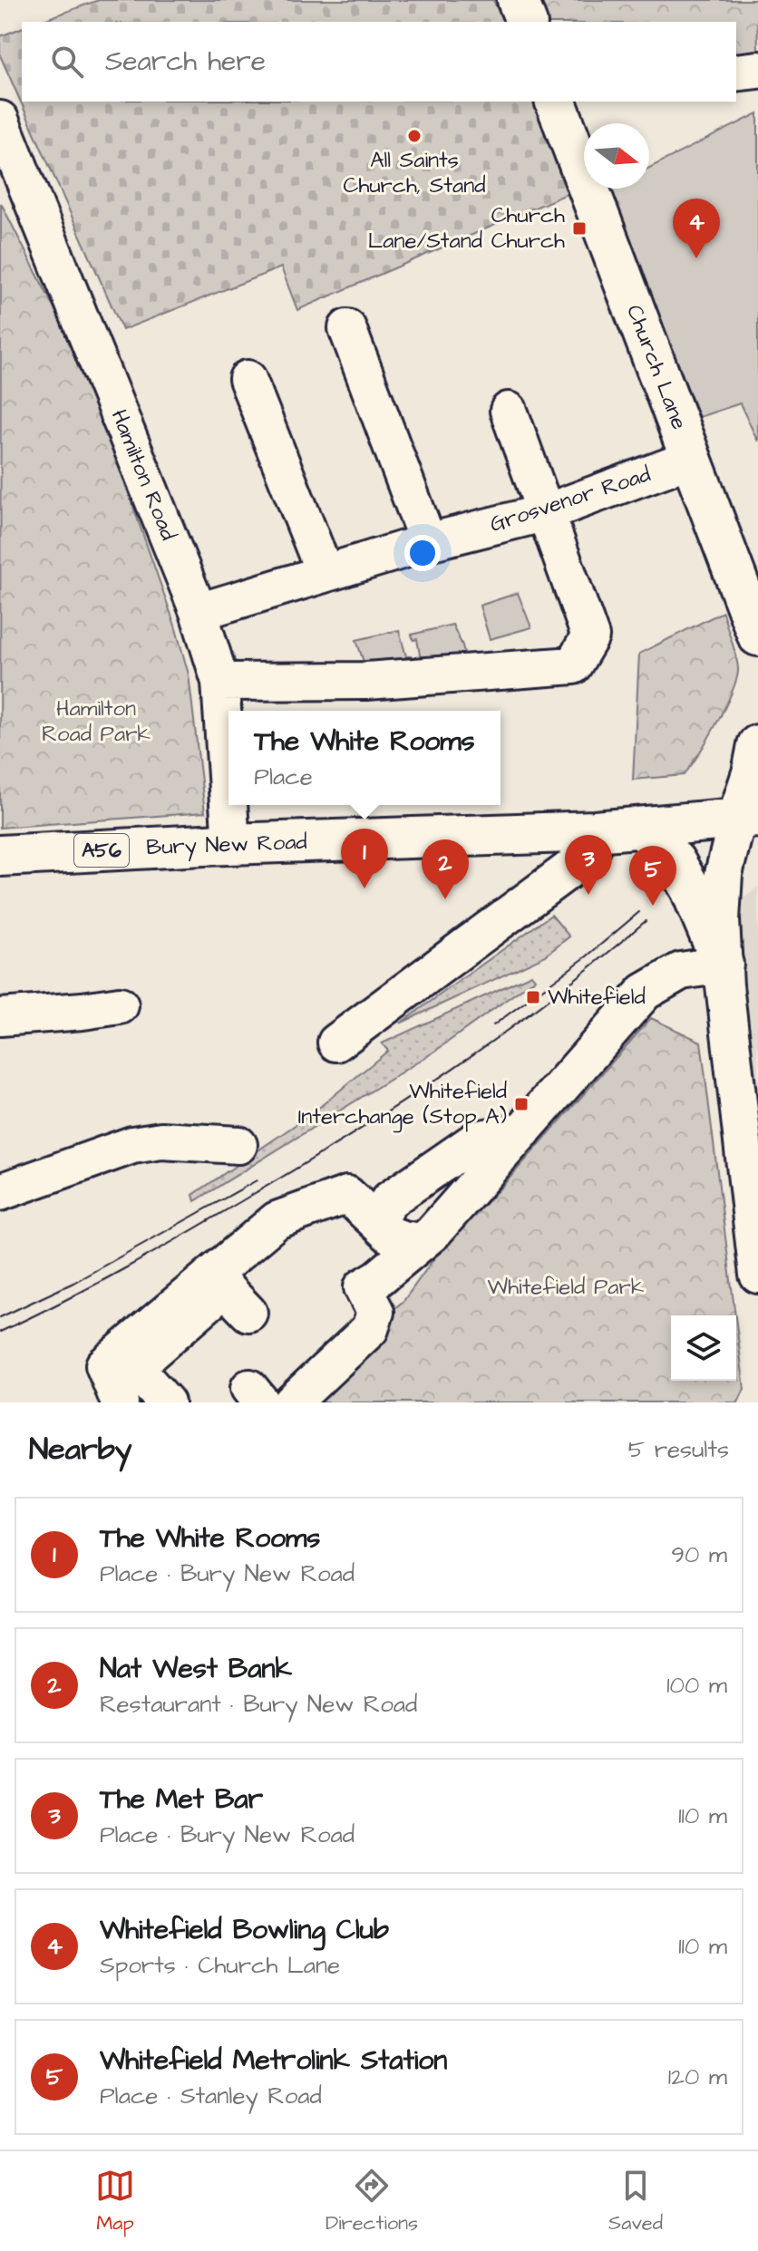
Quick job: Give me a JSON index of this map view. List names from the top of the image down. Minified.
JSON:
{"streets":{"main road":["Church Lane","Bury New Road","A56"],"street":["Hamilton Road","Grosvenor Road"]},"crossings":[["Church Lane","Grosvenor Road"],["Hamilton Road","Grosvenor Road"],["Hamilton Road","Bury New Road"]],"parks":["Hamilton Road Park","Whitefield Park"],"places":{"other":["All Saints Church, Stand"],"transit":["Church Lane/Stand Church","Whitefield","Whitefield Interchange (Stop A)"]},"north":"right","page":{"search":"Search here","pins":["4","1","3","2","5"],"popup":["The White Rooms","Place"],"heading":["Nearby","5 results"],"list":[{"mark":"1","name":"The White Rooms","note":"Place · Bury New Road","value":"90 m"},{"mark":"2","name":"Nat West Bank","note":"Restaurant · Bury New Road","value":"100 m"},{"mark":"3","name":"The Met Bar","note":"Place · Bury New Road","value":"110 m"},{"mark":"4","name":"Whitefield Bowling Club","note":"Sports · Church Lane","value":"110 m"},{"mark":"5","name":"Whitefield Metrolink Station","note":"Place · Stanley Road","value":"120 m"}],"nav":["Map","Directions","Saved"]}}
